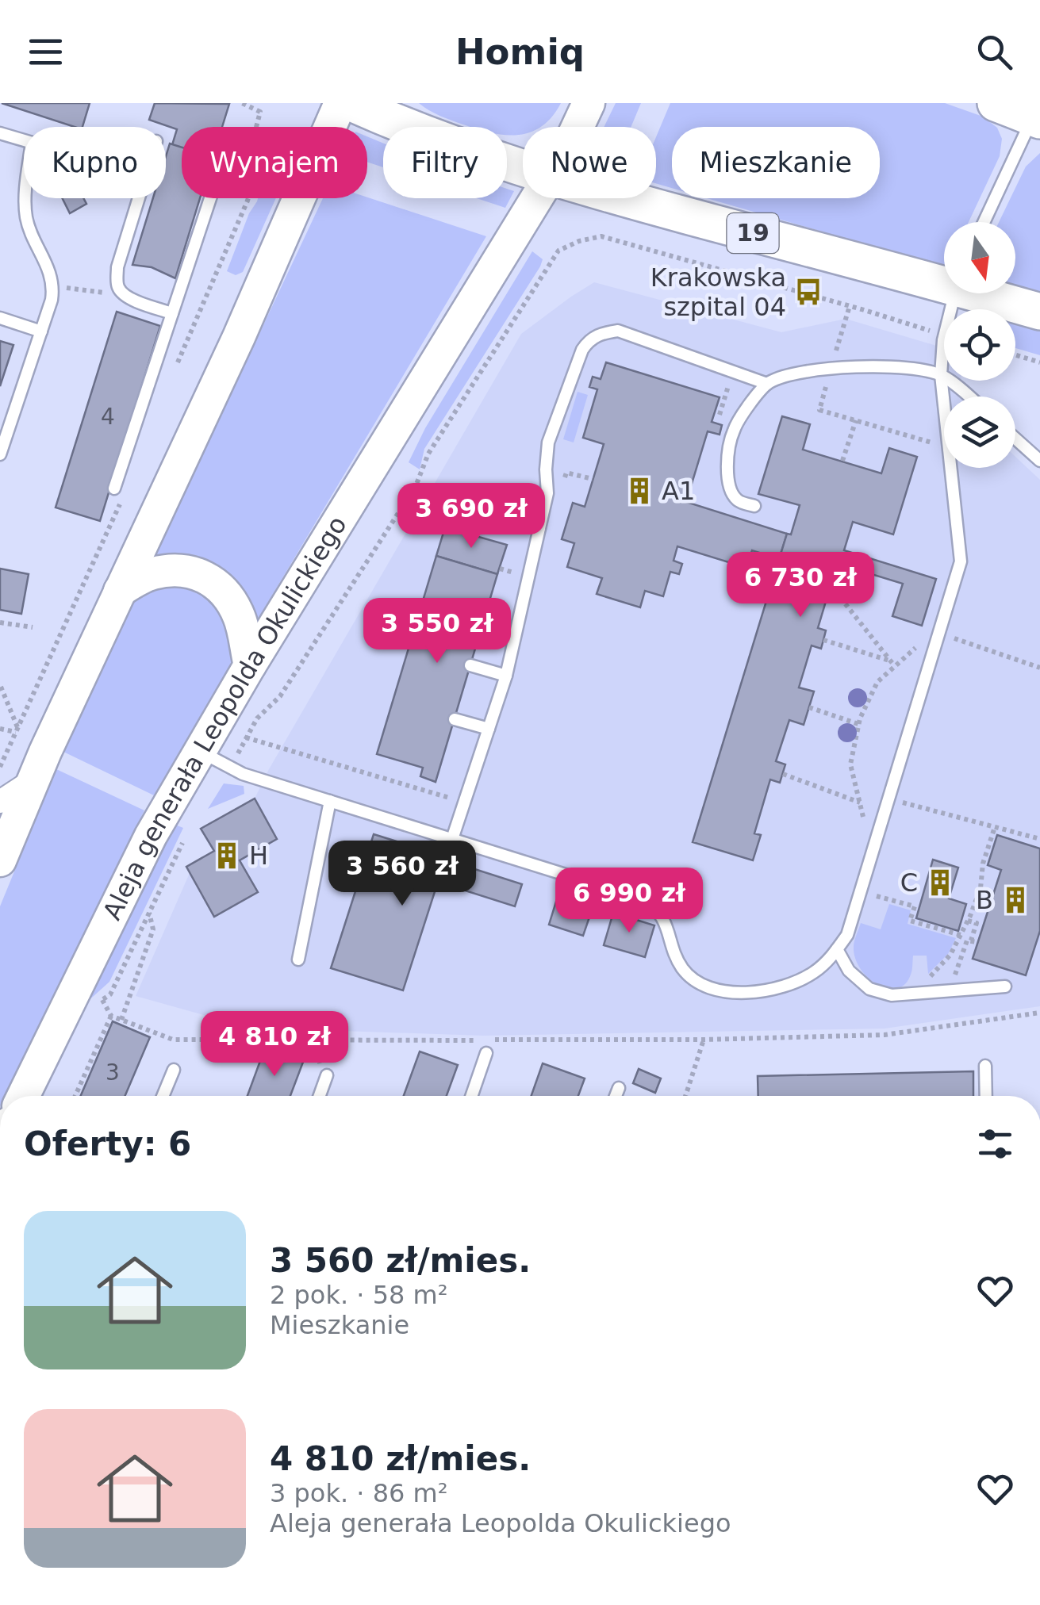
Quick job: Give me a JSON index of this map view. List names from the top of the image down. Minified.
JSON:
{"streets":{"main road":["19","Aleja generała Leopolda Okulickiego"]},"places":{"bus stop":["Krakowska szpital 04"],"building":["A1","H","C","B"]},"house_numbers":["4","3"],"north":"bottom","page":{"header":"Homiq","chip":["Kupno","Wynajem","Filtry","Nowe","Mieszkanie"],"price":["3 690 zł","6 730 zł","3 550 zł","3 560 zł","6 990 zł","4 810 zł"],"heading":"Oferty: 6","list":[{"name":"3 560 zł/mies.","note":"2 pok. · 58 m² · Mieszkanie"},{"name":"4 810 zł/mies.","note":"3 pok. · 86 m² · Aleja generała Leopolda Okulickiego"}]}}
